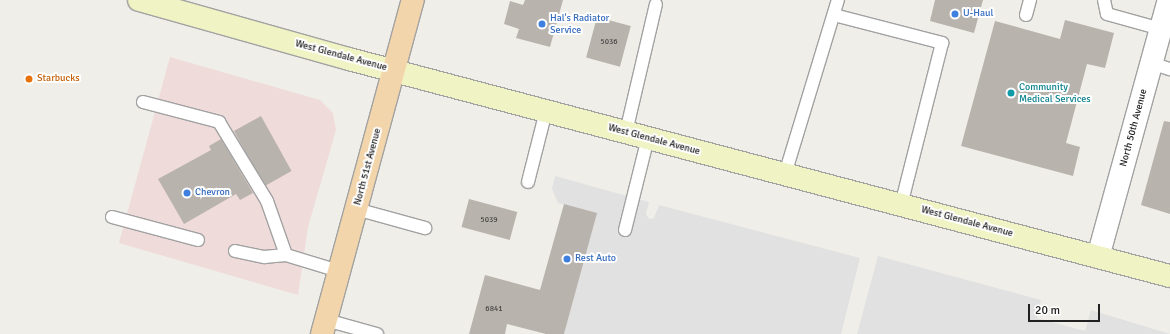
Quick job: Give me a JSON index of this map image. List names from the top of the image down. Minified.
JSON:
{"streets":{"main road":["West Glendale Avenue","North 51st Avenue"],"street":["North 50th Avenue"]},"crossings":[["West Glendale Avenue","North 50th Avenue"],["West Glendale Avenue","North 51st Avenue"]],"places":["U-Haul","Hal's Radiator Service","Starbucks","Community Medical Services","Chevron","Rest Auto"],"house_numbers":["5036","5039","6841"],"scale_bar":"20 m"}
